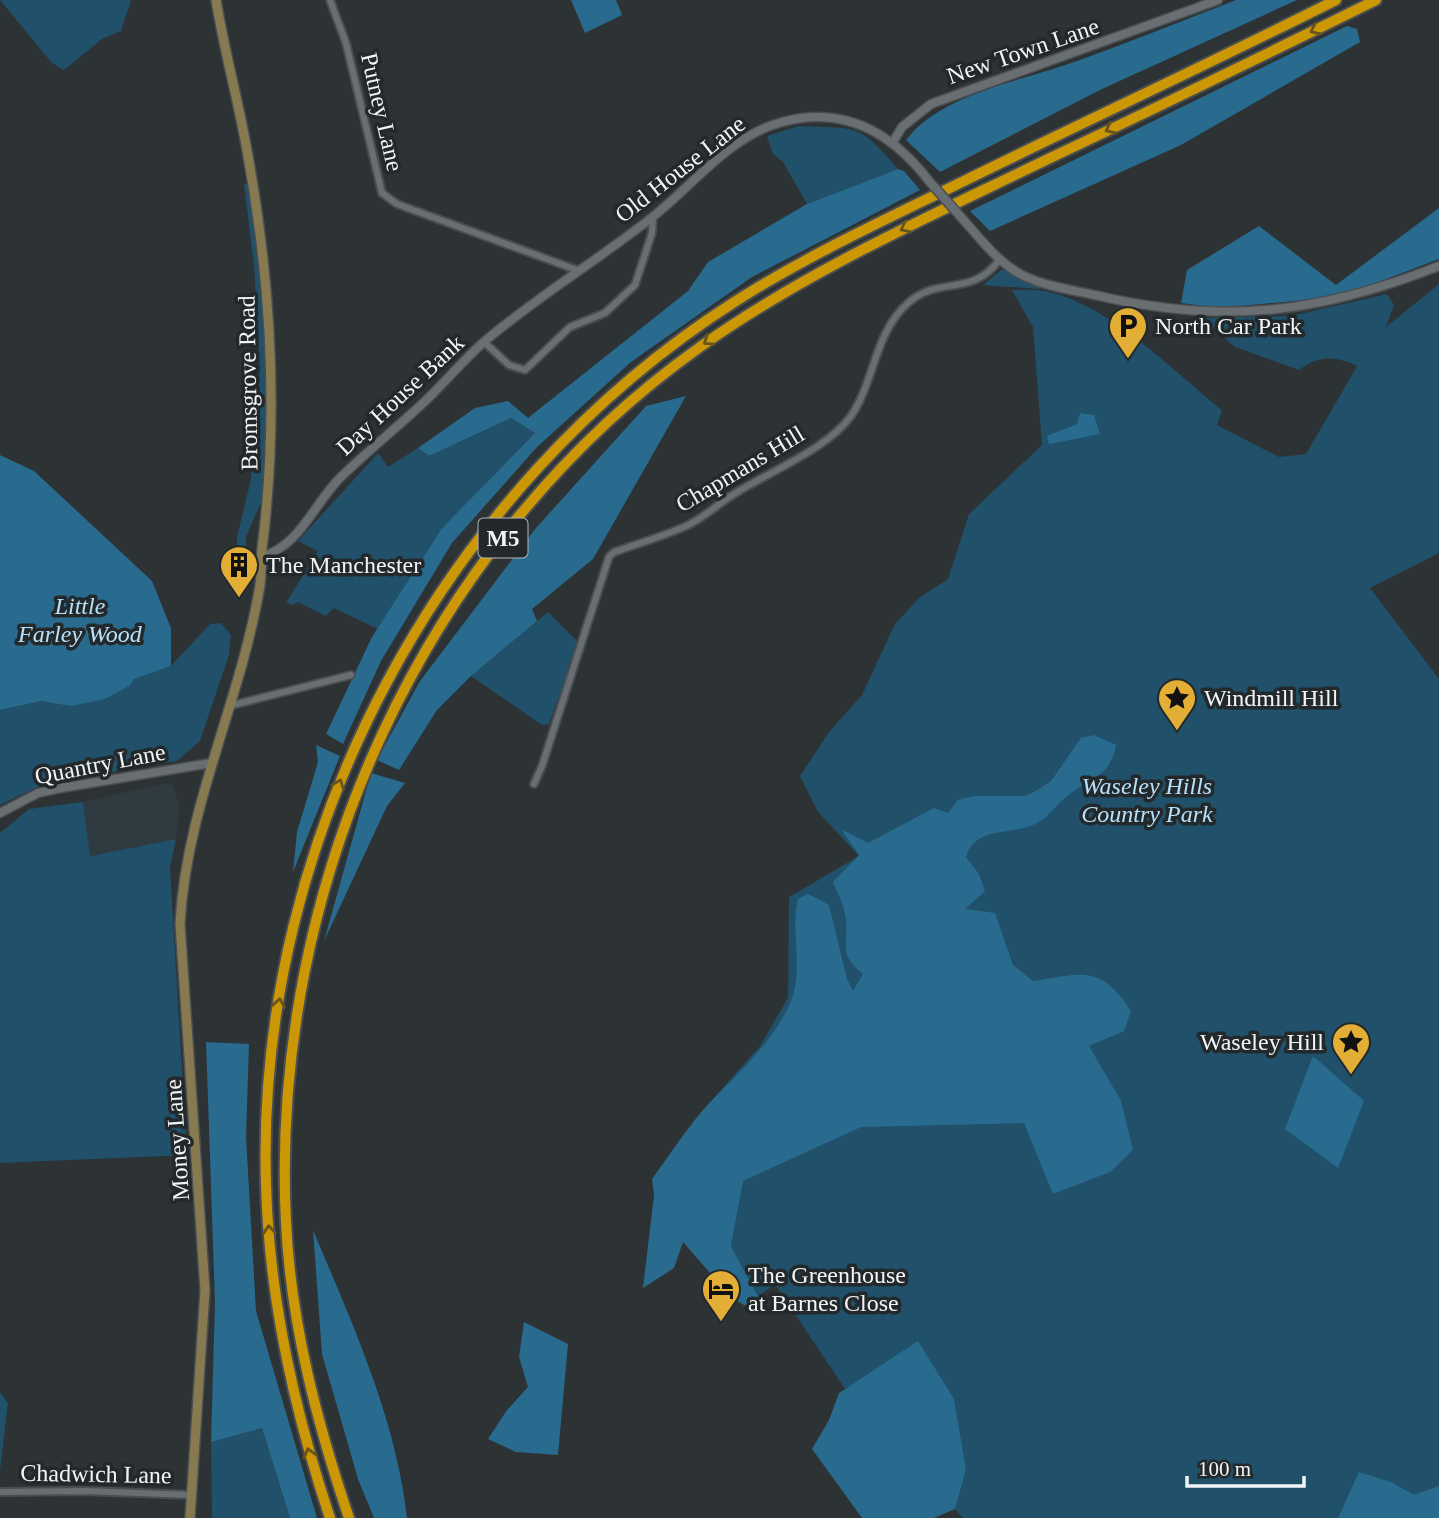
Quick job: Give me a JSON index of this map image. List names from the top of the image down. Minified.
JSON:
{"streets":{"highway":["M5"],"main road":["Bromsgrove Road","Money Lane"],"street":["New Town Lane","Putney Lane","Old House Lane","Day House Bank","Chapmans Hill","Quantry Lane","Chadwich Lane"]},"crossings":[["New Town Lane","Old House Lane"],["Putney Lane","Old House Lane"],["Putney Lane","Day House Bank"],["Old House Lane","Day House Bank"],["Old House Lane","Chapmans Hill"],["Bromsgrove Road","Day House Bank"],["Bromsgrove Road","Quantry Lane"],["Bromsgrove Road","Money Lane"],["Quantry Lane","Money Lane"],["Money Lane","Chadwich Lane"]],"parks":["Little Farley Wood","Waseley Hills Country Park"],"places":{"parking":["North Car Park"],"building":["The Manchester"],"place":["Windmill Hill","Waseley Hill"],"hotel":["The Greenhouse at Barnes Close"]},"scale_bar":"100 m"}
